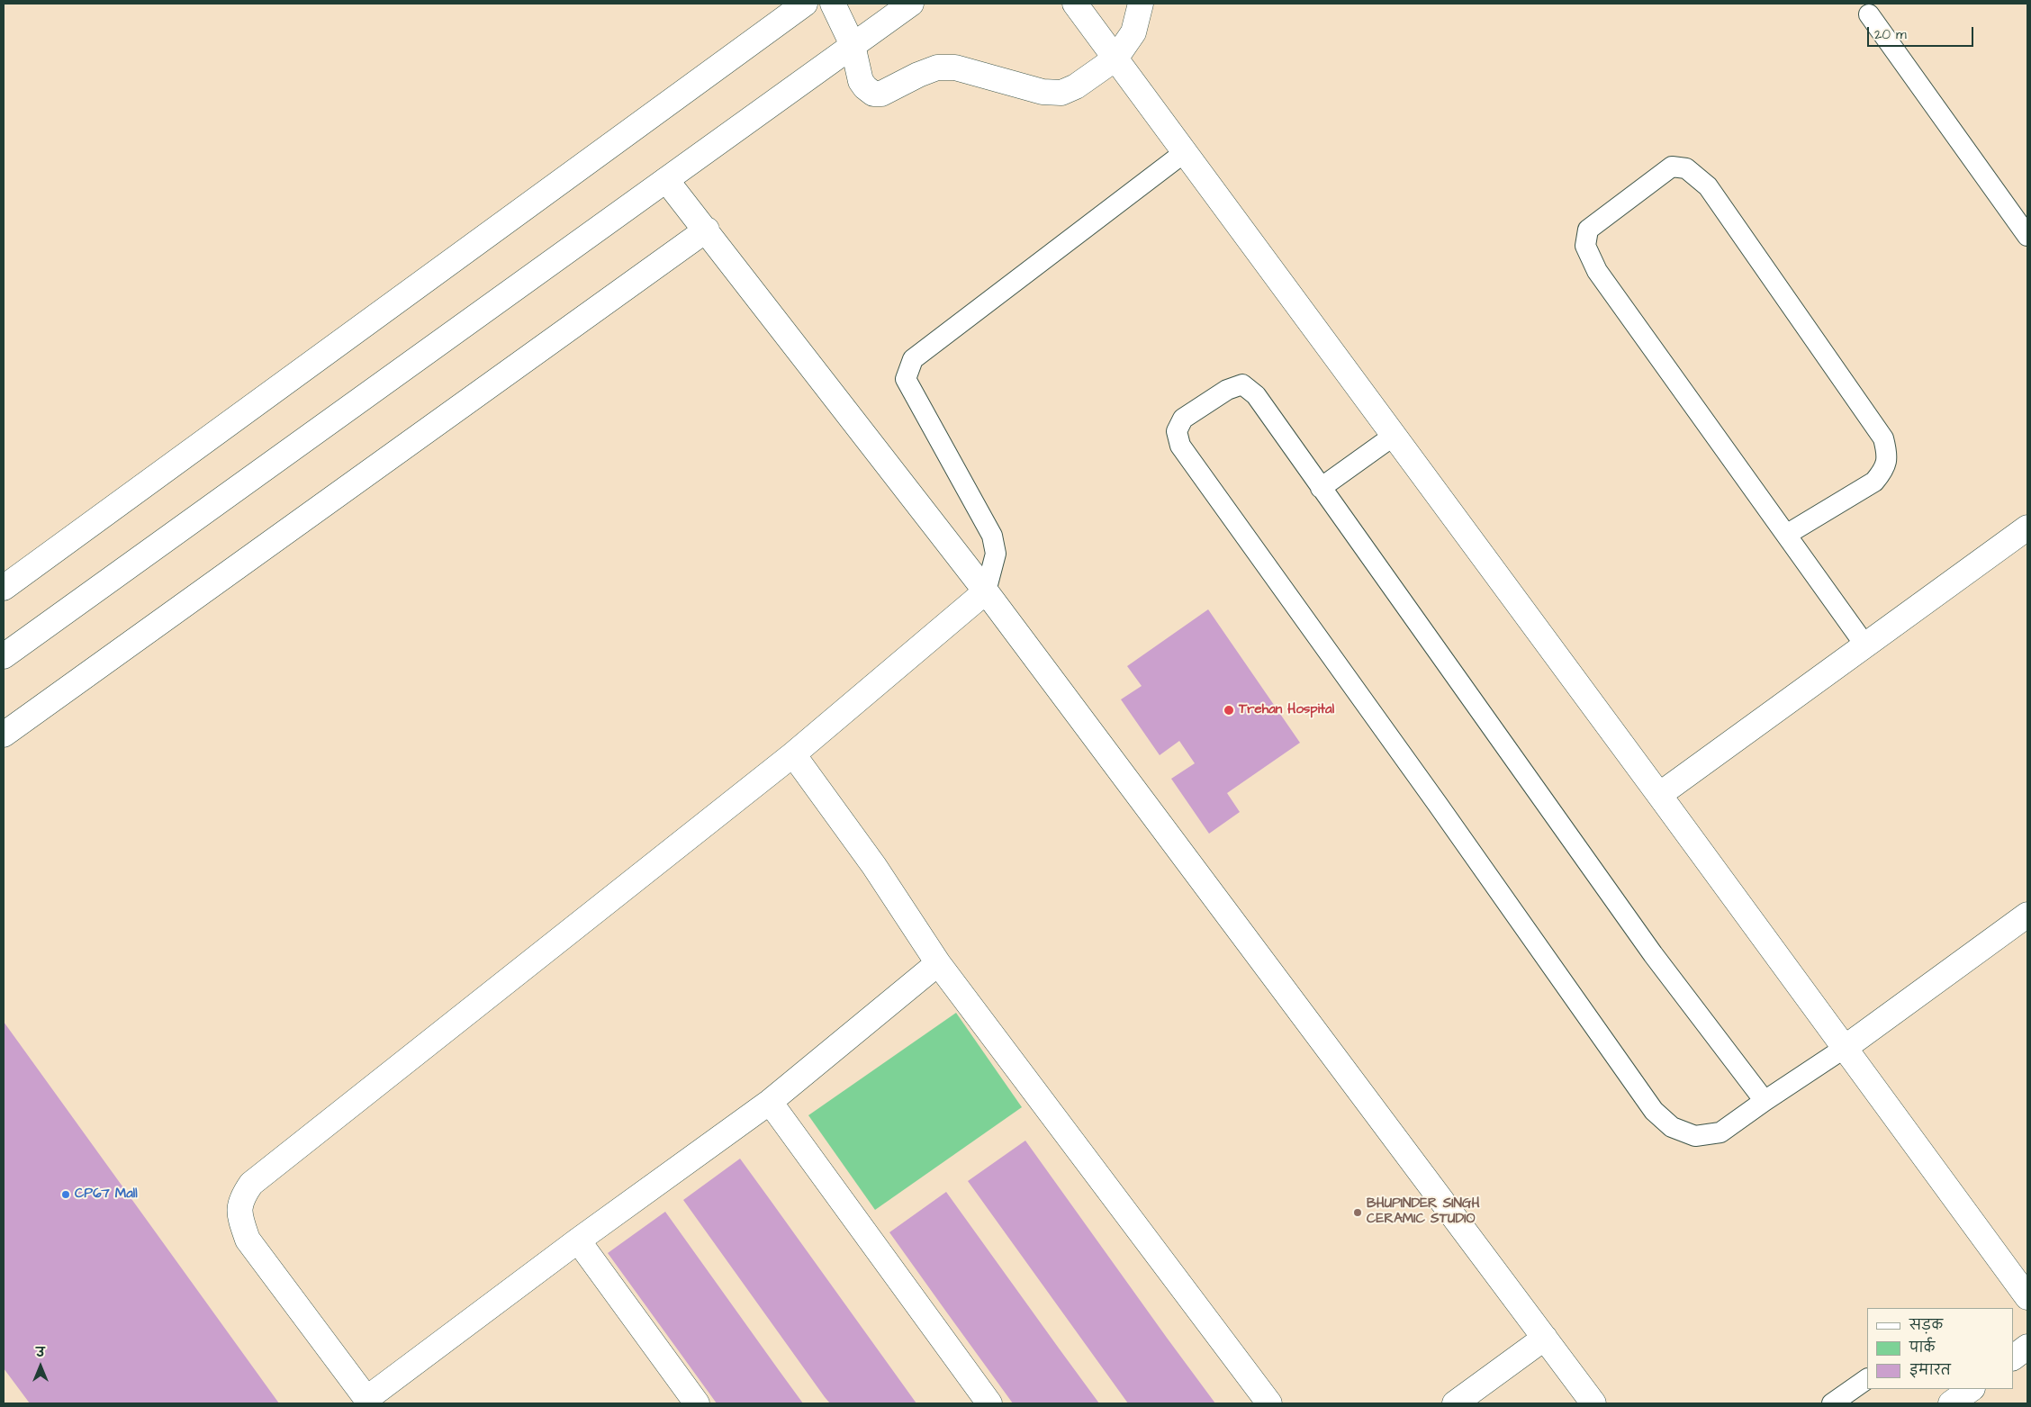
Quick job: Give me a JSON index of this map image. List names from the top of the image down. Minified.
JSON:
{"places":["Trehan Hospital","CP67 Mall","BHUPINDER SINGH CERAMIC STUDIO"],"legend":["सड़क","पार्क","इमारत"],"scale_bar":"20 m","north":"top"}
